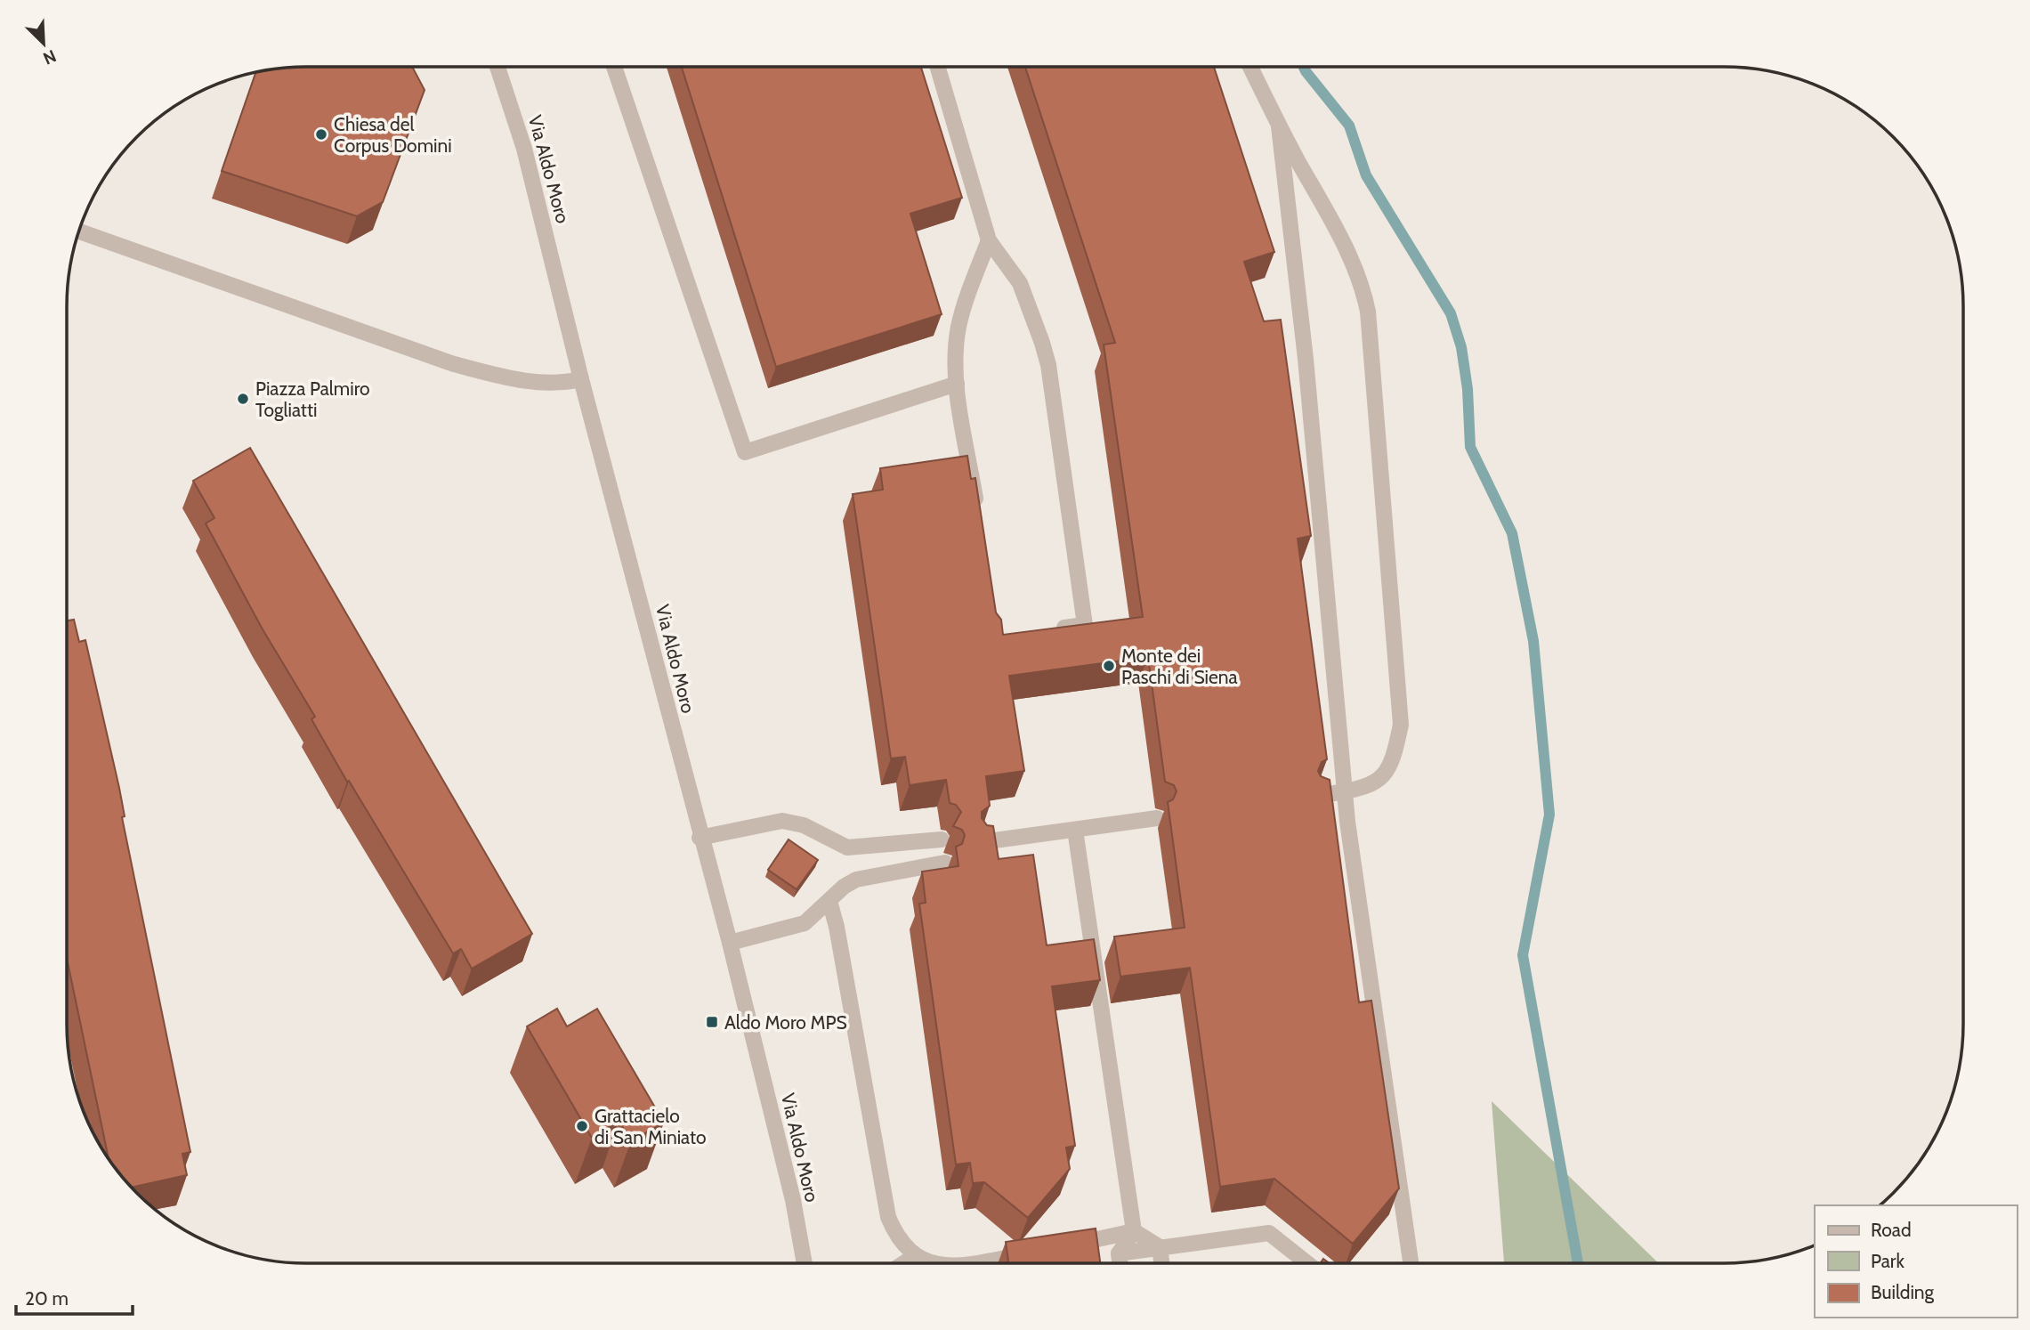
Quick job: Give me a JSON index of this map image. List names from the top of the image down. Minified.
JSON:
{"streets":{"street":["Via Aldo Moro"]},"places":{"other":["Chiesa del Corpus Domini","Piazza Palmiro Togliatti","Monte dei Paschi di Siena","Grattacielo di San Miniato"],"transit":["Aldo Moro MPS"]},"legend":["Road","Park","Building"],"scale_bar":"20 m","north":"bottom right"}
